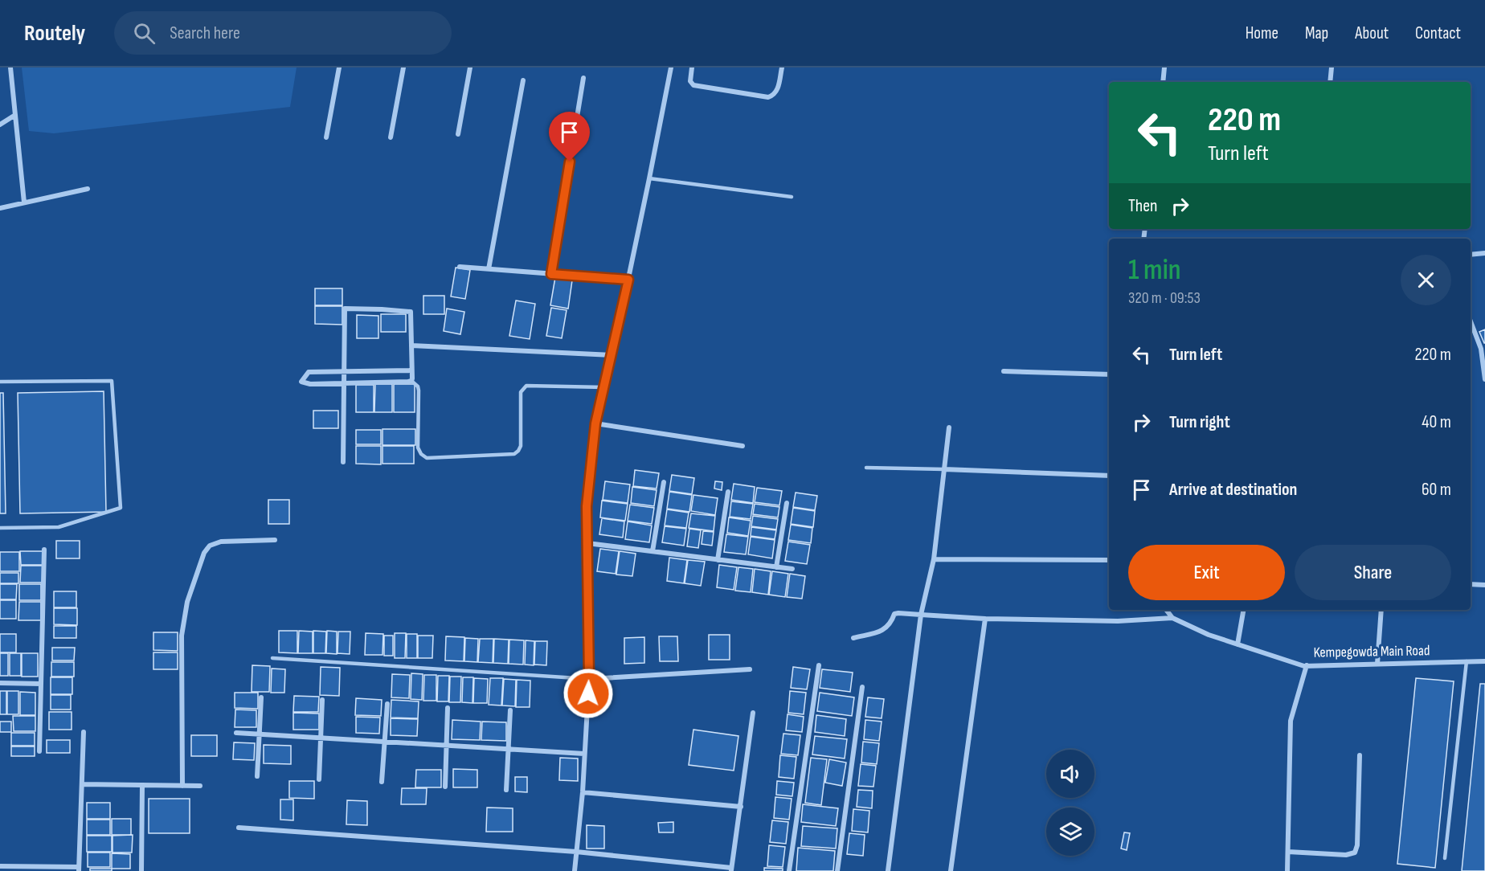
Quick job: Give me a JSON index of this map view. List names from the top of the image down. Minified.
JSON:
{"streets":{"street":["Kempegowda Main Road"]},"page":{"header":"Routely","search":"Search here","nav":["Home","Map","About","Contact"],"turn":["220 m","Turn left"],"then":"Then","heading":["1 min","320 m · 09:53"],"list":[{"name":"Turn left","value":"220 m"},{"name":"Turn right","value":"40 m"},{"name":"Arrive at destination","value":"60 m"}],"buttons":["Exit","Share"]}}
